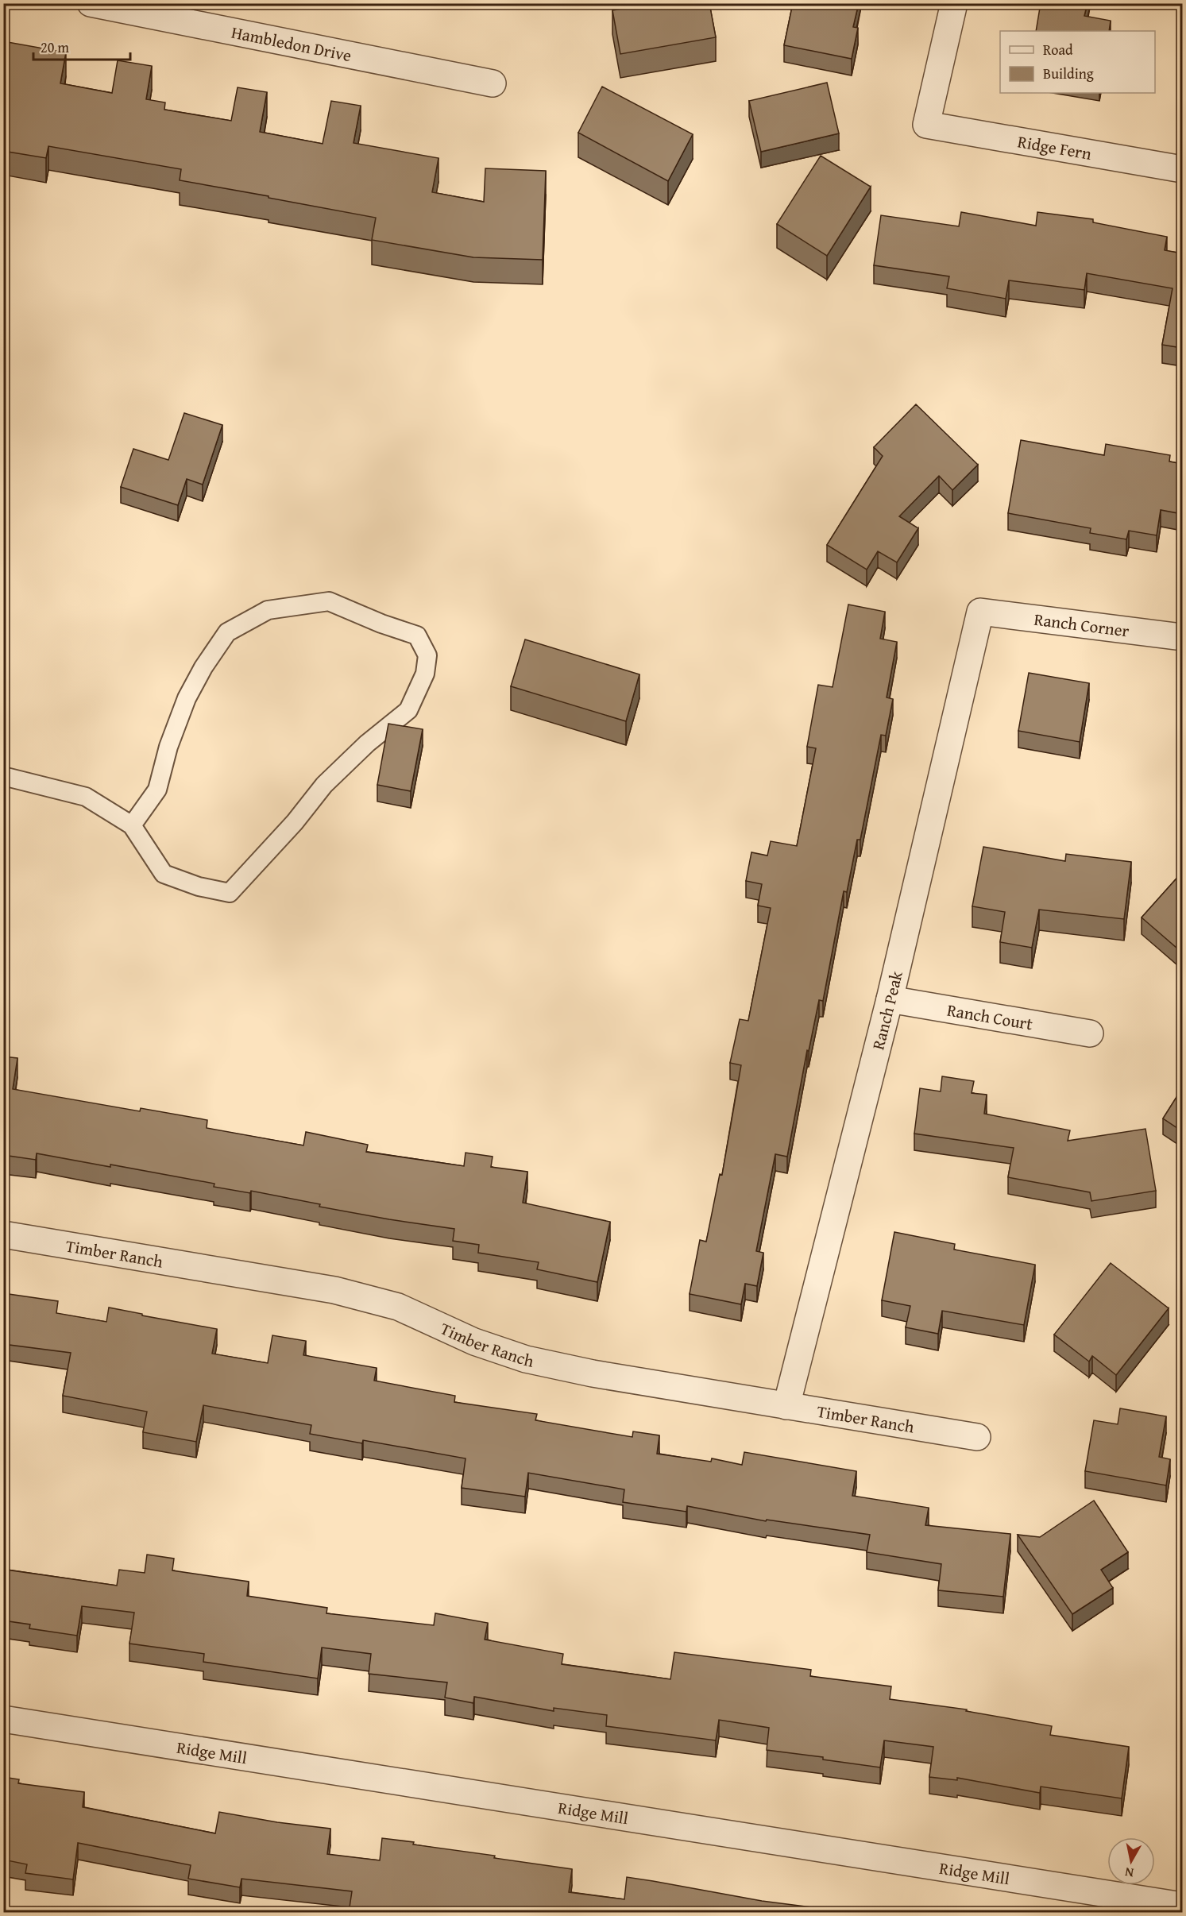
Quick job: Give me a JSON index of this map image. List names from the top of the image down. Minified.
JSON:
{"streets":{"street":["Hambledon Drive","Ridge Fern","Ranch Corner","Ranch Peak","Ranch Court","Timber Ranch","Ridge Mill"]},"crossings":[["Ranch Corner","Ranch Peak"],["Ranch Peak","Ranch Court"],["Ranch Peak","Timber Ranch"]],"legend":["Road","Building"],"scale_bar":"20 m","north":"bottom"}
